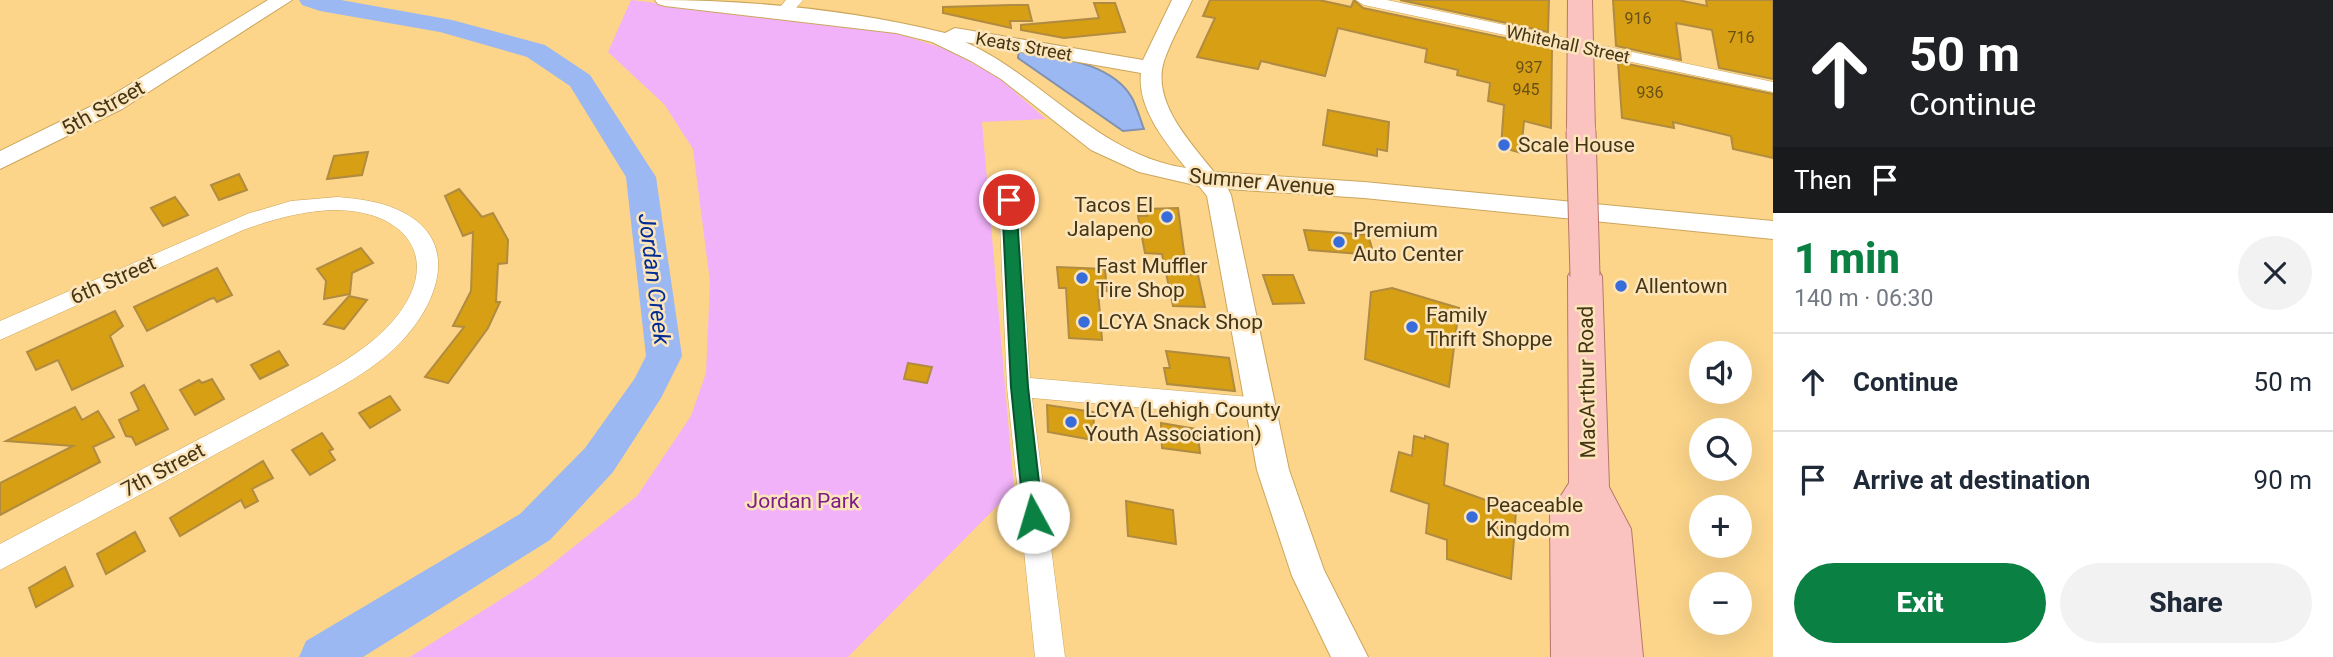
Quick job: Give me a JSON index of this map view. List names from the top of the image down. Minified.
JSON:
{"streets":{"main road":["MacArthur Road"],"street":["Whitehall Street","Keats Street","5th Street","Sumner Avenue","6th Street","7th Street"]},"crossings":[["Whitehall Street","MacArthur Road"],["Keats Street","Sumner Avenue"],["6th Street","7th Street"]],"water":["Jordan Creek"],"parks":["Jordan Park"],"places":["Scale House","Tacos El Jalapeno","Premium Auto Center","Fast Muffler Tire Shop","Allentown","LCYA Snack Shop","Family Thrift Shoppe","LCYA (Lehigh County Youth Association)","Peaceable Kingdom"],"house_numbers":["916","716","937","945","936"],"page":{"turn":["50 m","Continue"],"then":"Then","heading":["1 min","140 m · 06:30"],"list":[{"name":"Continue","value":"50 m"},{"name":"Arrive at destination","value":"90 m"}],"map_buttons":["+","−"],"buttons":["Exit","Share"]}}
